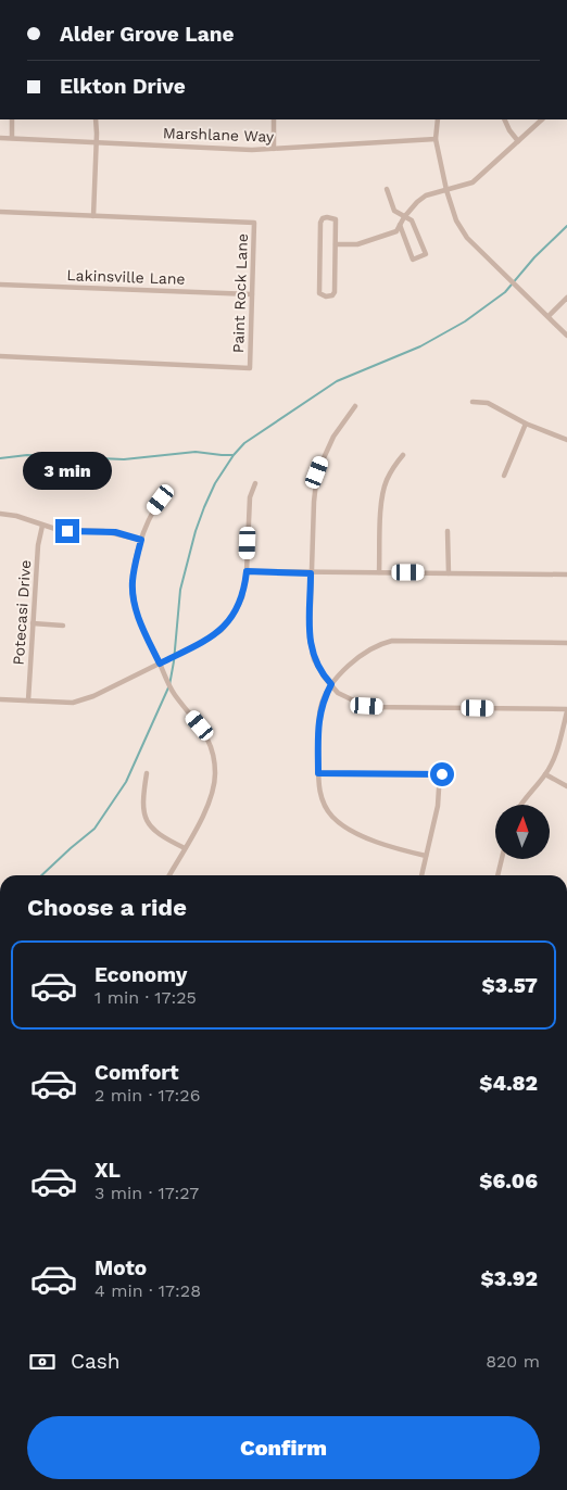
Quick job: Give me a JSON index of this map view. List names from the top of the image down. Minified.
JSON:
{"streets":{"street":["Marshlane Way","Lakinsville Lane","Paint Rock Lane","Potecasi Drive"]},"crossings":[["Lakinsville Lane","Paint Rock Lane"]],"north":"top","page":{"banner":["Alder Grove Lane","Elkton Drive"],"bubble":"3 min","heading":"Choose a ride","list":[{"name":"Economy","note":"1 min · 17:25","value":"$3.57"},{"name":"Comfort","note":"2 min · 17:26","value":"$4.82"},{"name":"XL","note":"3 min · 17:27","value":"$6.06"},{"name":"Moto","note":"4 min · 17:28","value":"$3.92"}],"pay":["Cash","820 m"],"buttons":"Confirm"}}
